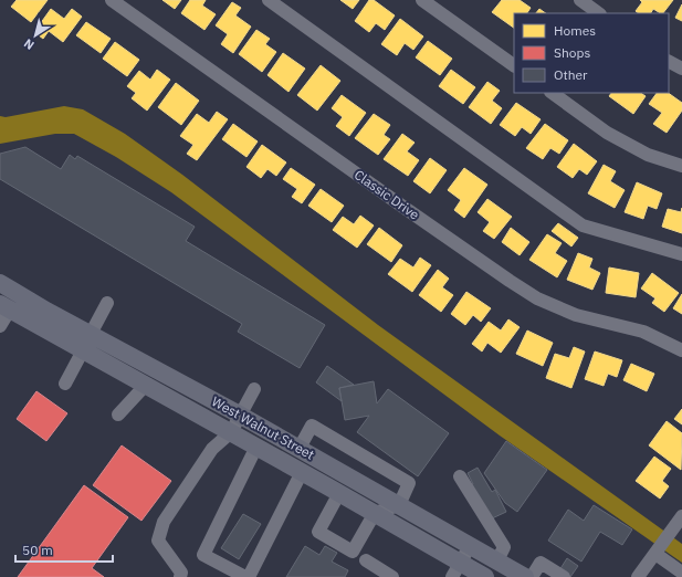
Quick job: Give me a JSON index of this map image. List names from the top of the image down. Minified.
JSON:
{"streets":{"main road":["West Walnut Street"],"street":["Classic Drive"]},"legend":["Homes","Shops","Other"],"scale_bar":"50 m","north":"bottom left"}
